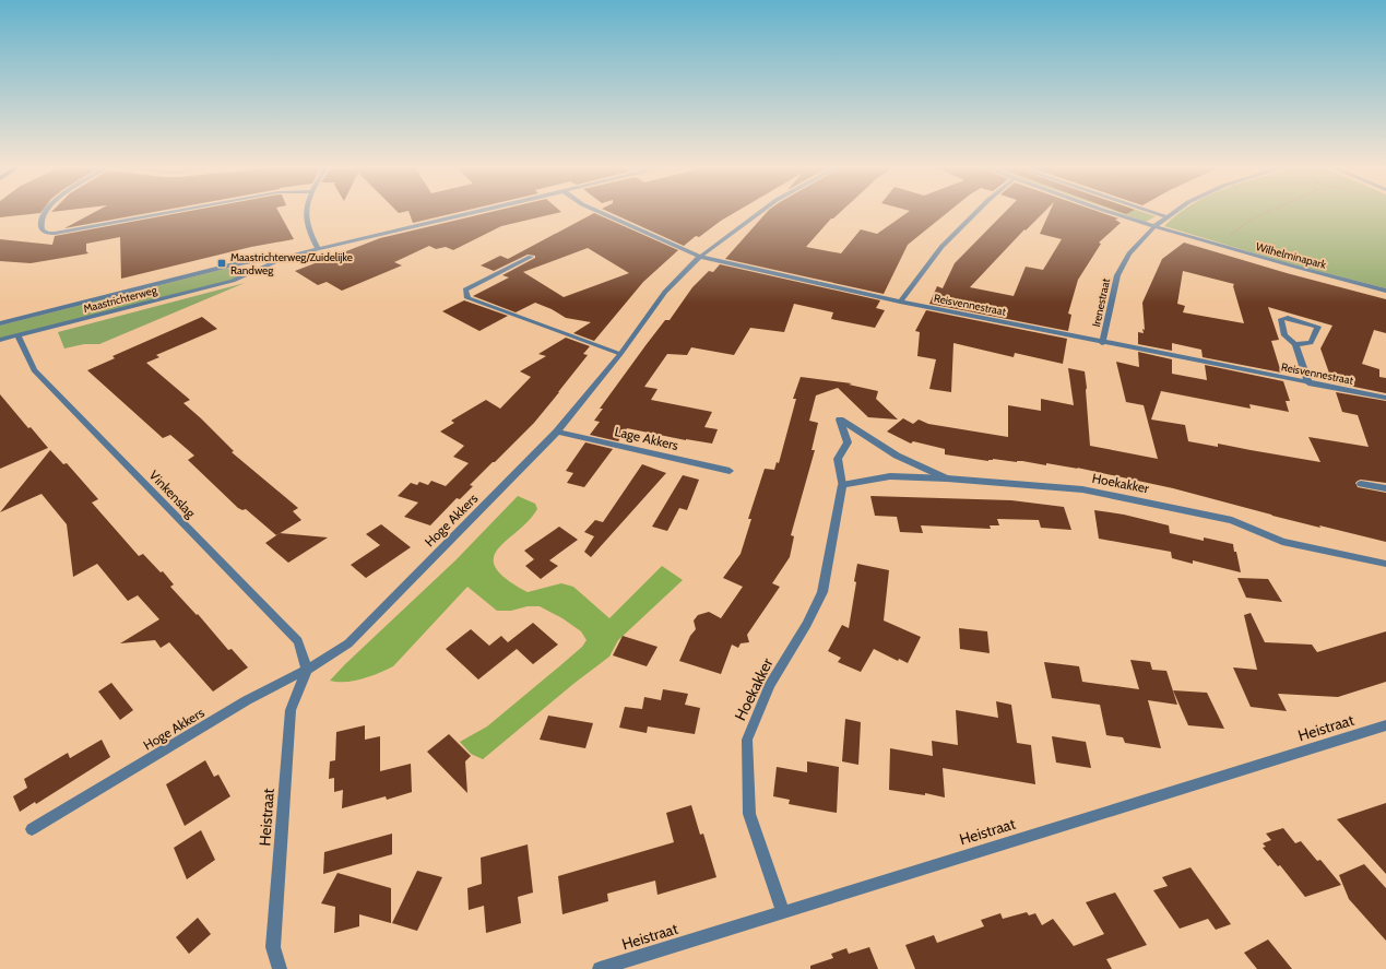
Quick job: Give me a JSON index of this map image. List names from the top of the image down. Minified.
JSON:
{"streets":{"street":["Wilhelminapark","Maastrichterweg","Irenestraat","Reisvennestraat","Lage Akkers","Hoekakker","Vinkenslag","Hoge Akkers","Heistraat"]},"crossings":[["Wilhelminapark","Irenestraat"],["Maastrichterweg","Vinkenslag"],["Irenestraat","Reisvennestraat"],["Reisvennestraat","Hoge Akkers"],["Lage Akkers","Hoge Akkers"],["Hoekakker","Heistraat"],["Vinkenslag","Hoge Akkers"],["Vinkenslag","Heistraat"],["Hoge Akkers","Heistraat"]],"places":{"transit":["Maastrichterweg/Zuidelijke Randweg"]}}
